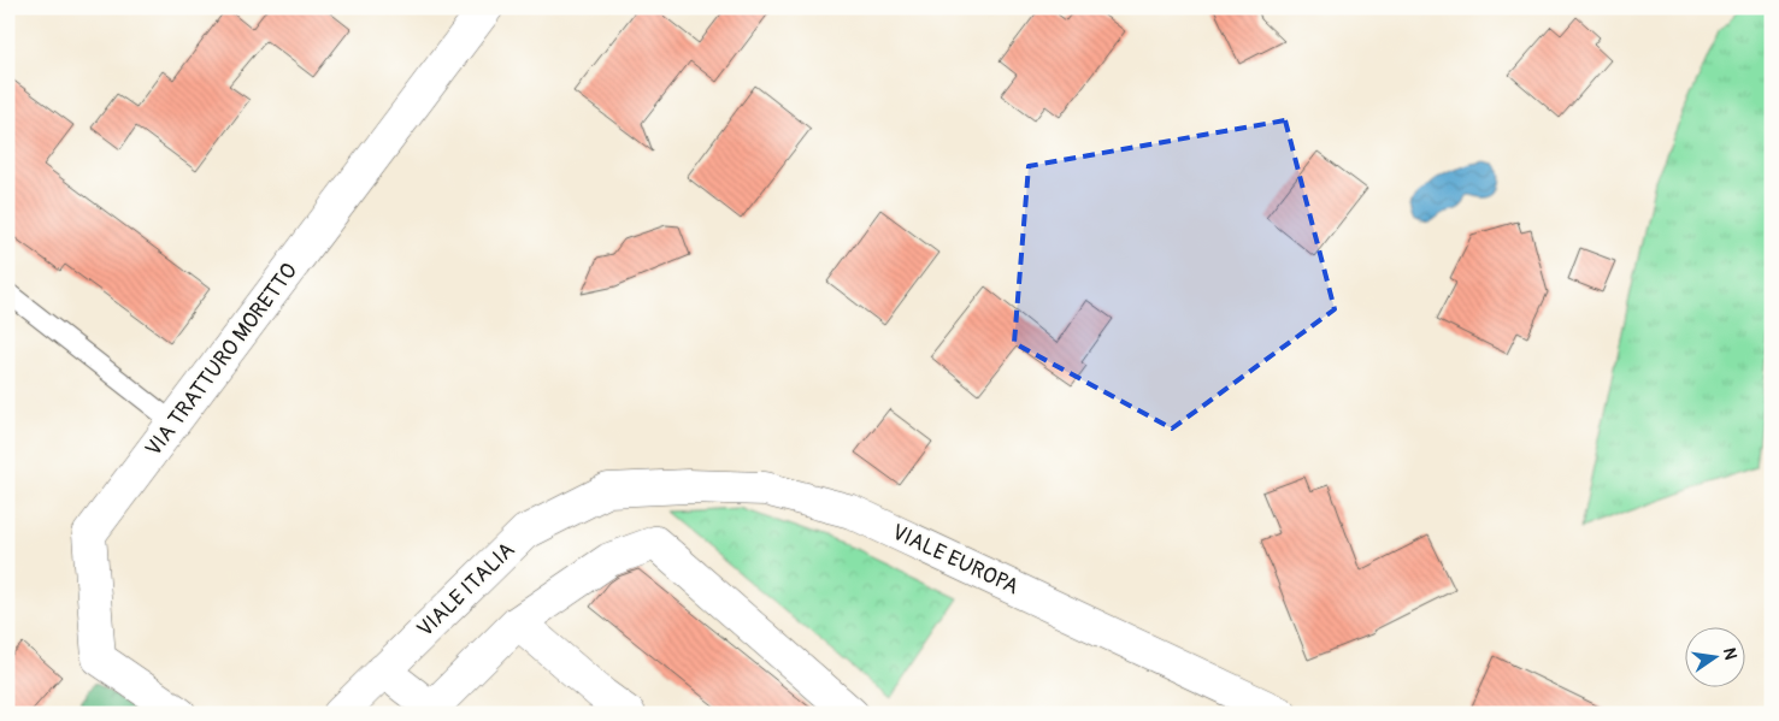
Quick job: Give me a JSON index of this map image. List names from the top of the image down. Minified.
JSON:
{"streets":{"street":["VIA TRATTURO MORETTO","VIALE EUROPA","VIALE ITALIA"]},"crossings":[["VIALE EUROPA","VIALE ITALIA"]],"north":"right"}
